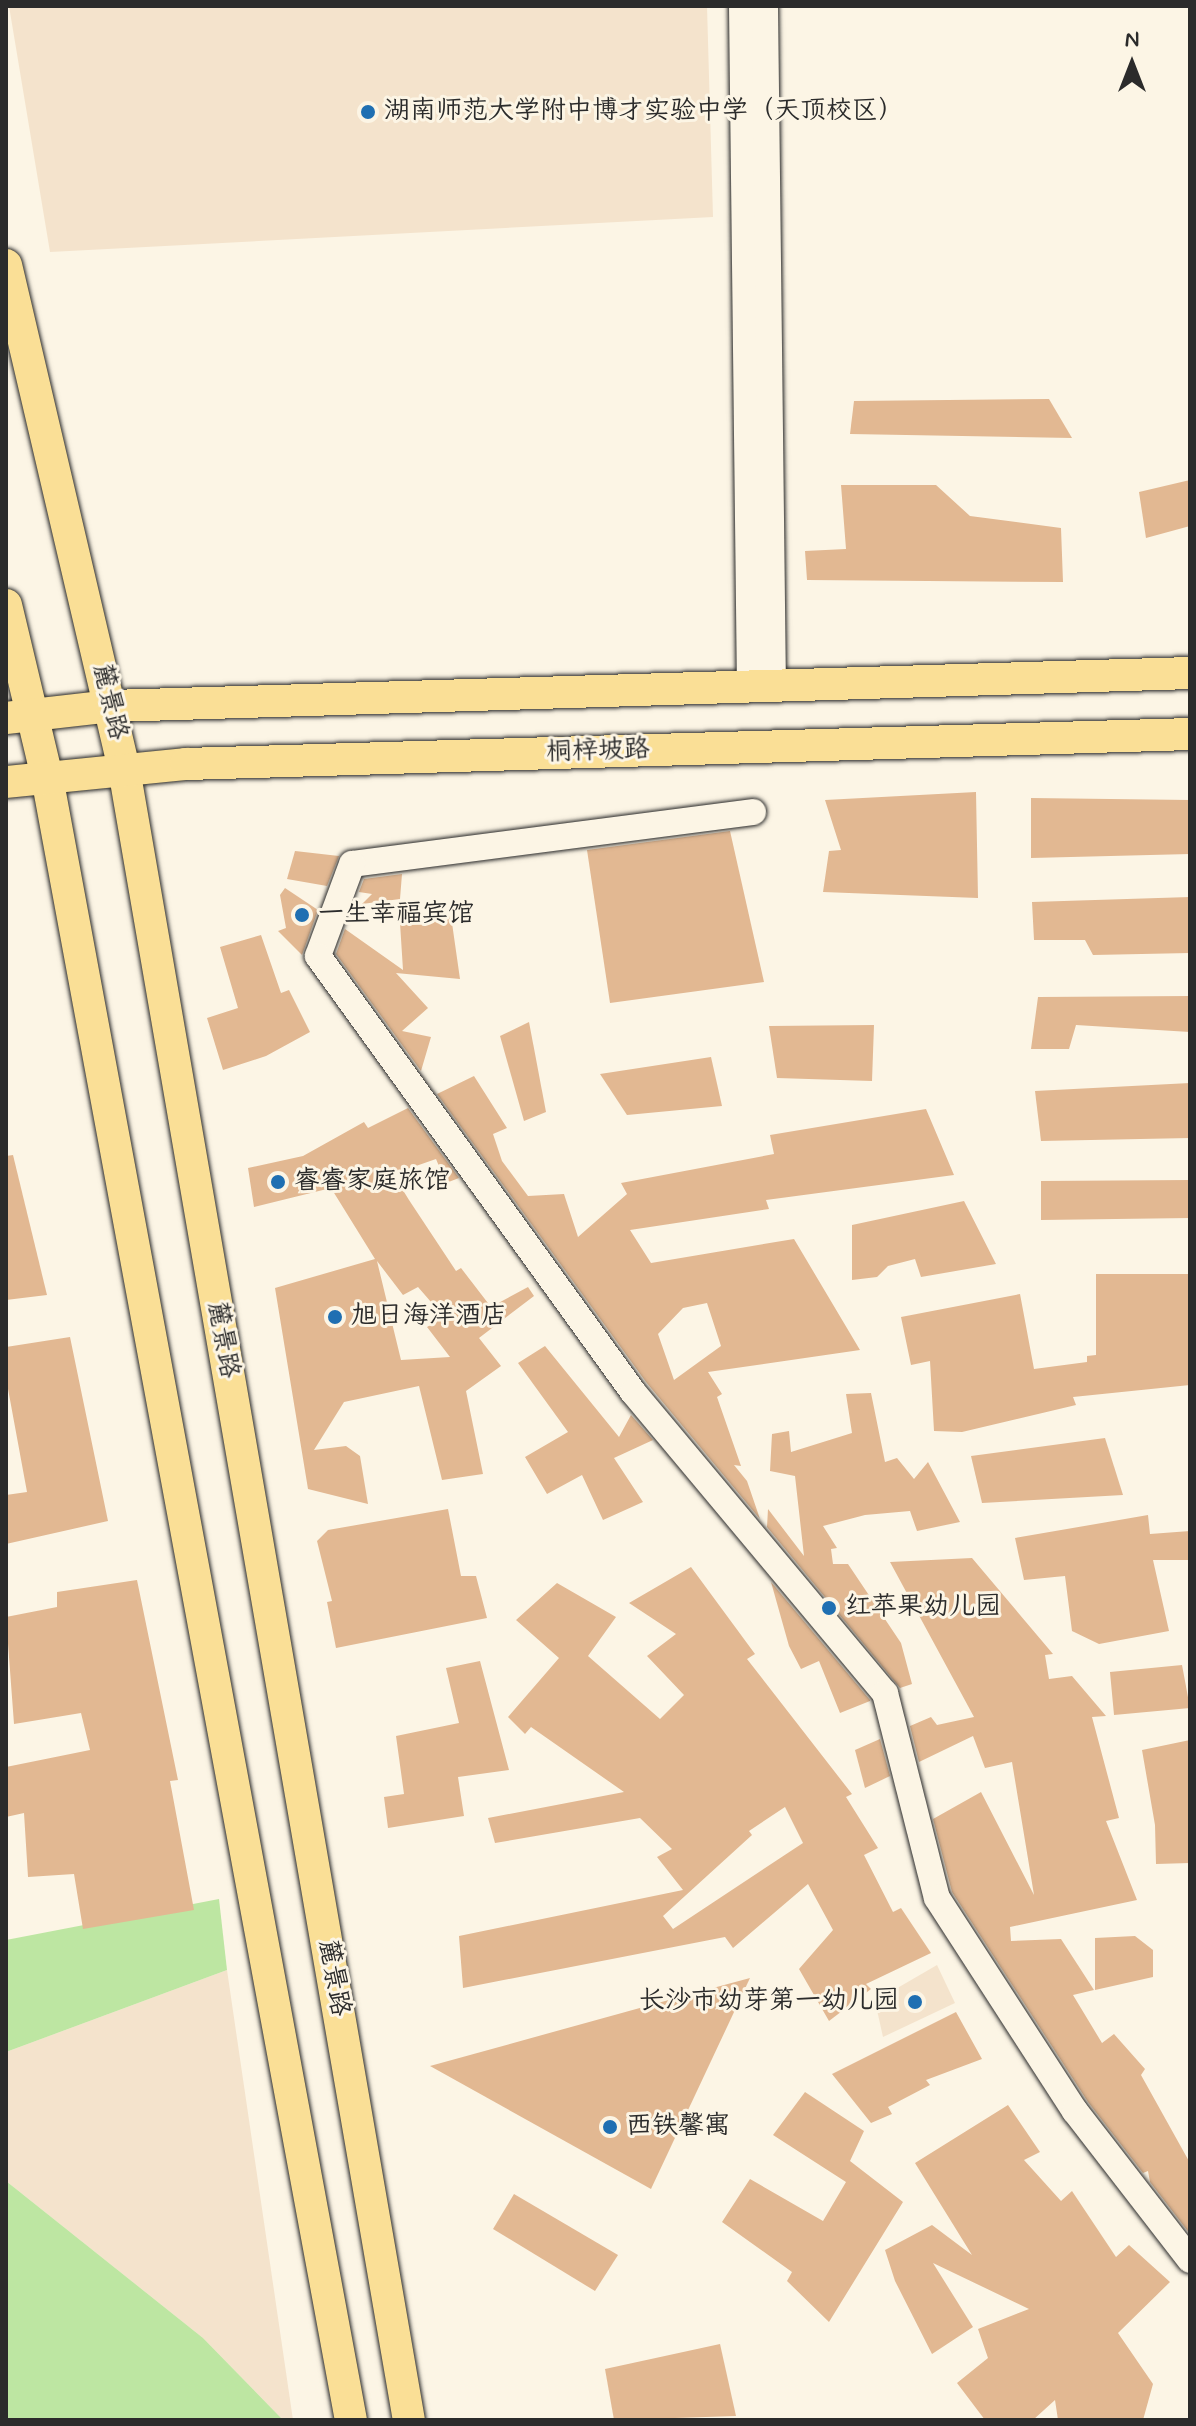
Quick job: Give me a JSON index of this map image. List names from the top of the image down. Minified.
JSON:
{"streets":{"main road":["麓景路","桐梓坡路"]},"crossings":[["麓景路","桐梓坡路"]],"places":["湖南师范大学附中博才实验中学（天顶校区）","一生幸福宾馆","睿睿家庭旅馆","旭日海洋酒店","红苹果幼儿园","长沙市幼芽第一幼儿园","西铁馨寓"],"north":"top"}
